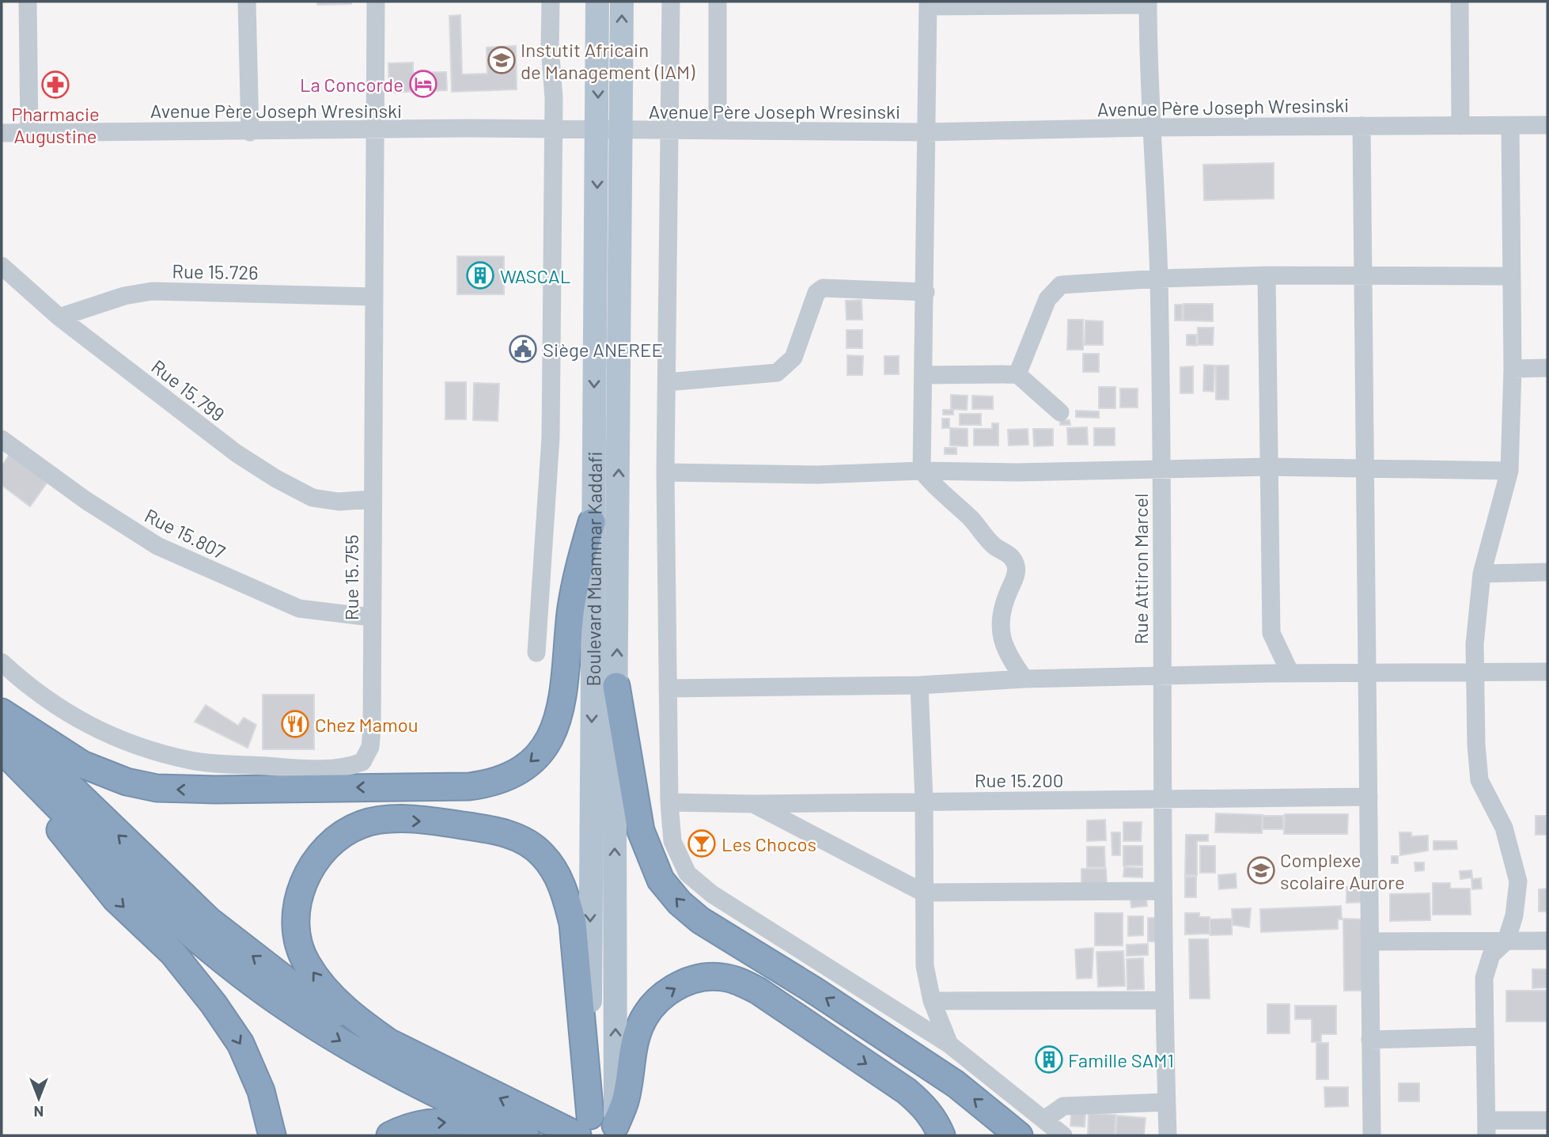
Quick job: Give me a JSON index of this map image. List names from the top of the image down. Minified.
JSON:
{"streets":{"main road":["Boulevard Muammar Kaddafi"],"street":["Avenue Père Joseph Wresinski","Rue 15.726","Rue 15.799","Rue 15.807","Rue Attiron Marcel","Rue 15.755","Rue 15.200"]},"crossings":[["Avenue Père Joseph Wresinski","Boulevard Muammar Kaddafi"],["Avenue Père Joseph Wresinski","Rue Attiron Marcel"],["Avenue Père Joseph Wresinski","Rue 15.755"],["Rue 15.726","Rue 15.799"],["Rue 15.726","Rue 15.755"],["Rue 15.799","Rue 15.755"],["Rue 15.807","Rue 15.755"],["Rue Attiron Marcel","Rue 15.200"]],"places":{"school or university":["Instutit Africain de Management (IAM)","Complexe scolaire Aurore"],"hotel":["La Concorde"],"pharmacy":["Pharmacie Augustine"],"building":["WASCAL","Famille SAM1"],"public building":["Siège ANEREE"],"restaurant":["Chez Mamou"],"bar":["Les Chocos"]},"north":"bottom"}
